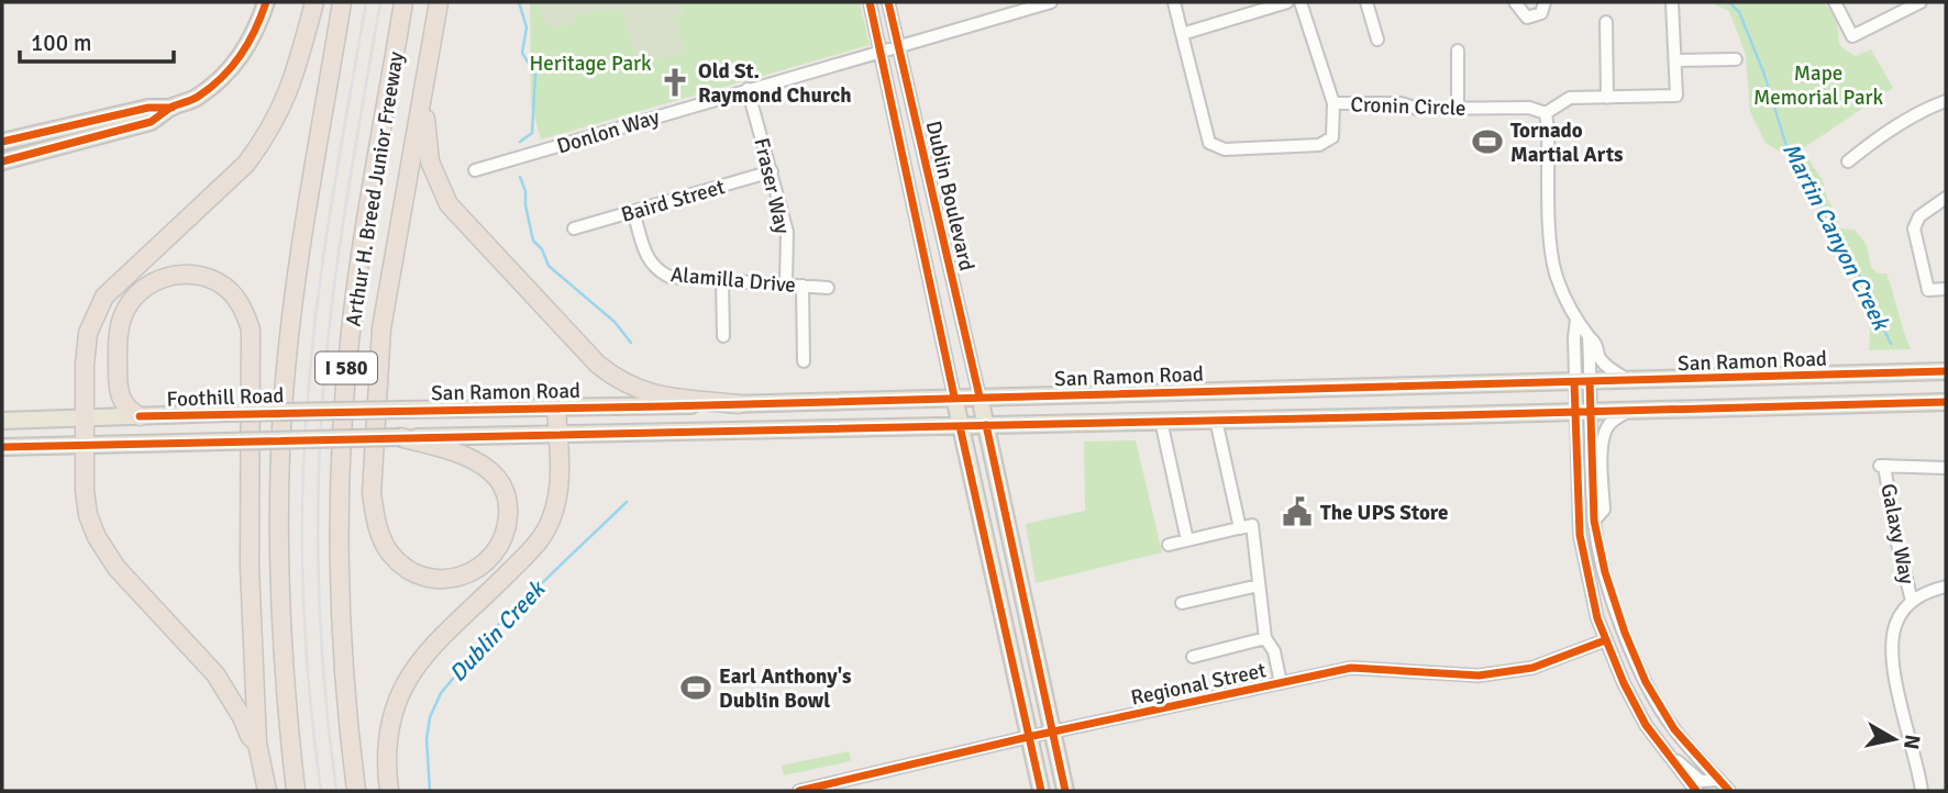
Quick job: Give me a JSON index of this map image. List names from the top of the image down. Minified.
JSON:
{"streets":{"highway":["Arthur H. Breed Junior Freeway","I 580"],"main road":["Dublin Boulevard","San Ramon Road","Foothill Road"],"street":["Cronin Circle","Donlon Way","Fraser Way","Baird Street","Alamilla Drive","Galaxy Way","Regional Street"]},"crossings":[["Donlon Way","Fraser Way"],["Donlon Way","Dublin Boulevard"],["Fraser Way","Baird Street"],["Fraser Way","Alamilla Drive"],["Dublin Boulevard","San Ramon Road"],["Dublin Boulevard","Regional Street"],["Baird Street","Alamilla Drive"],["San Ramon Road","Foothill Road"]],"water":["Martin Canyon Creek","Dublin Creek"],"parks":["Heritage Park","Mape Memorial Park"],"places":{"church":["Old St. Raymond Church"],"sports":["Tornado Martial Arts","Earl Anthony's Dublin Bowl"],"public building":["The UPS Store"]},"scale_bar":"100 m","north":"right"}
